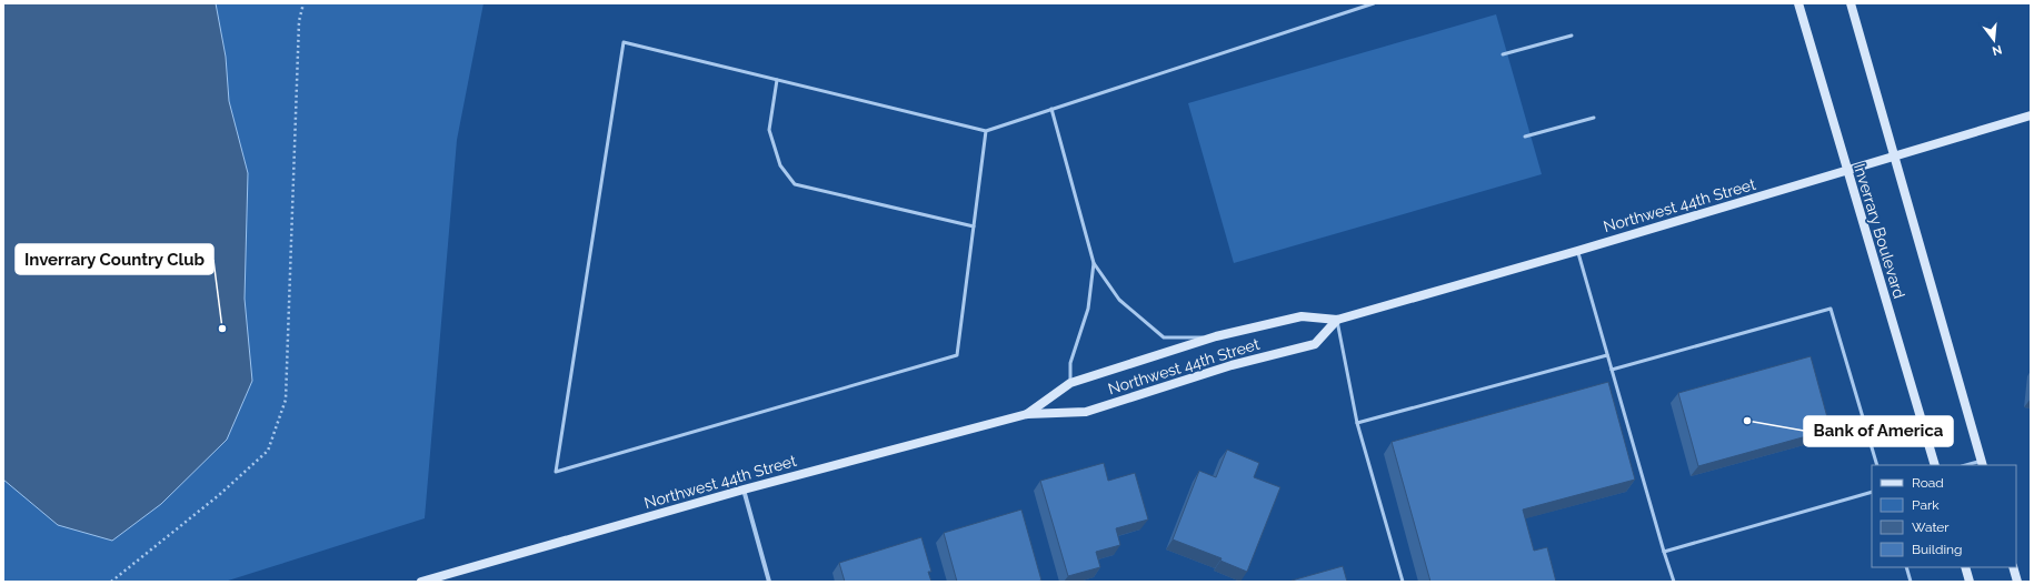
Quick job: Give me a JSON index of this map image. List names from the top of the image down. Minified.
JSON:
{"streets":{"street":["Northwest 44th Street","Inverrary Boulevard"]},"crossings":[["Northwest 44th Street","Inverrary Boulevard"]],"places":["Inverrary Country Club","Bank of America"],"legend":["Road","Park","Water","Building"],"north":"bottom"}
